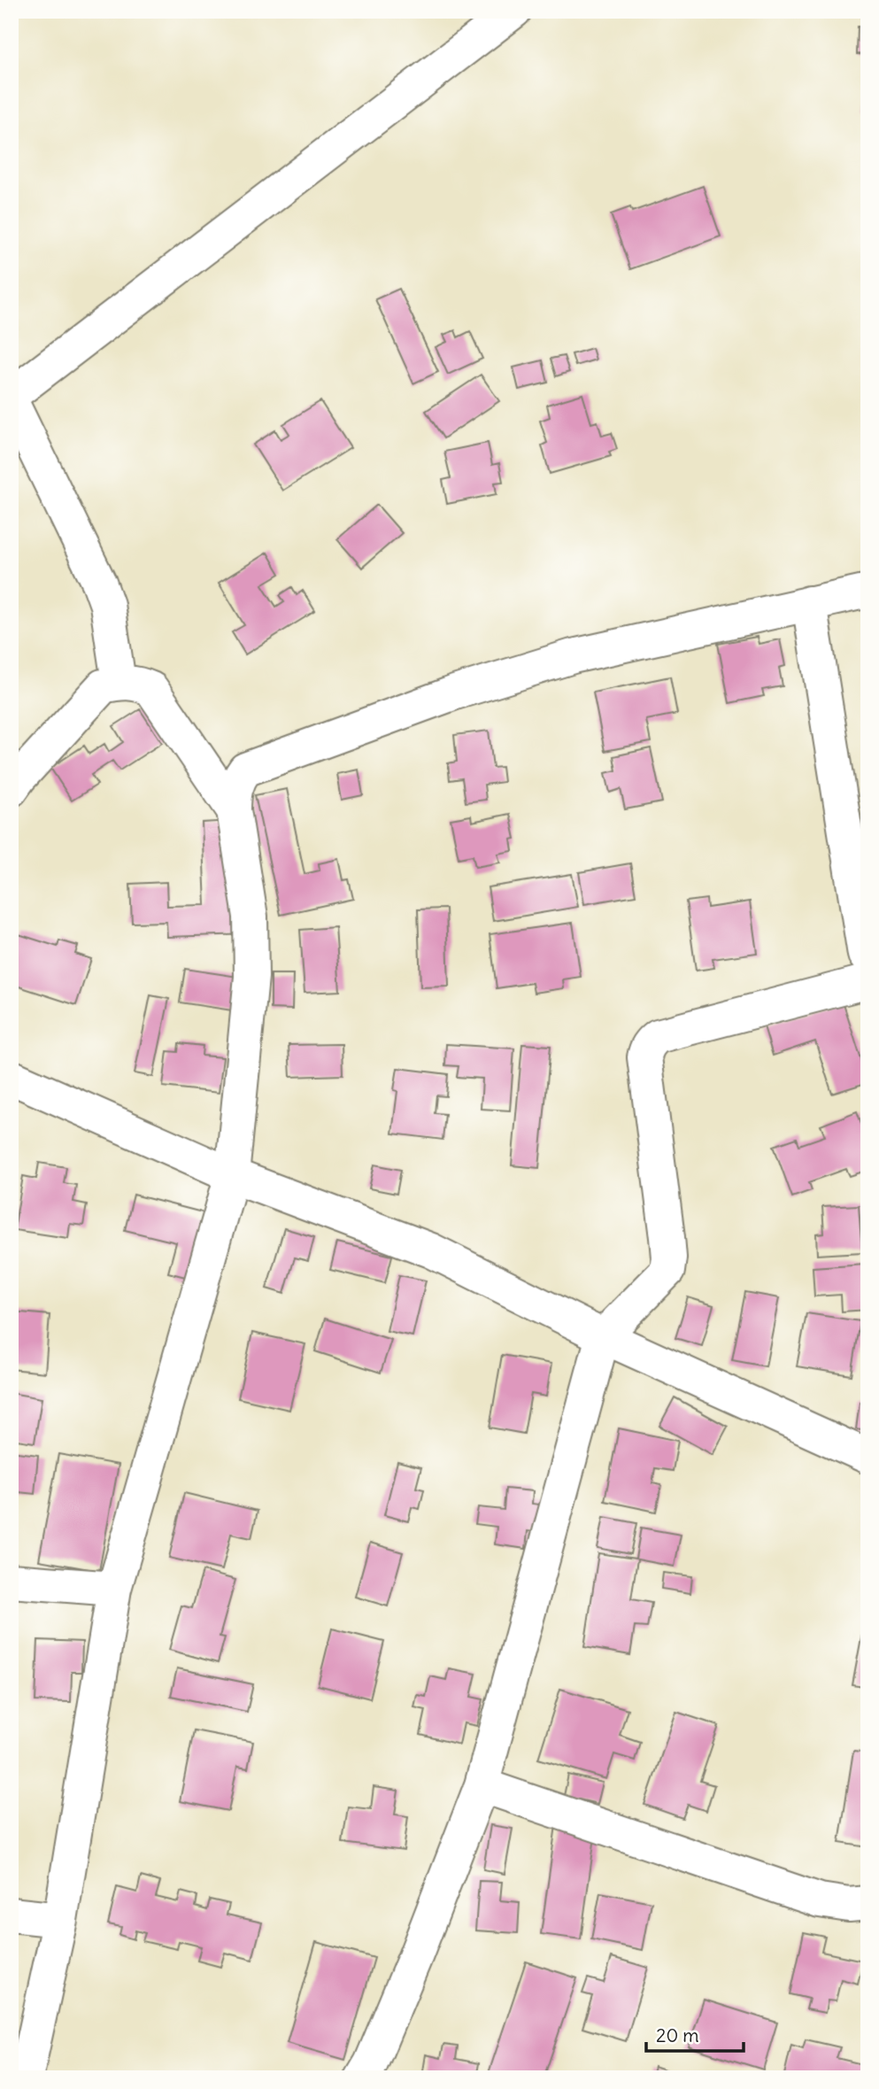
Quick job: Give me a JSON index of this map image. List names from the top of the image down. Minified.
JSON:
{"scale_bar":"20 m"}
